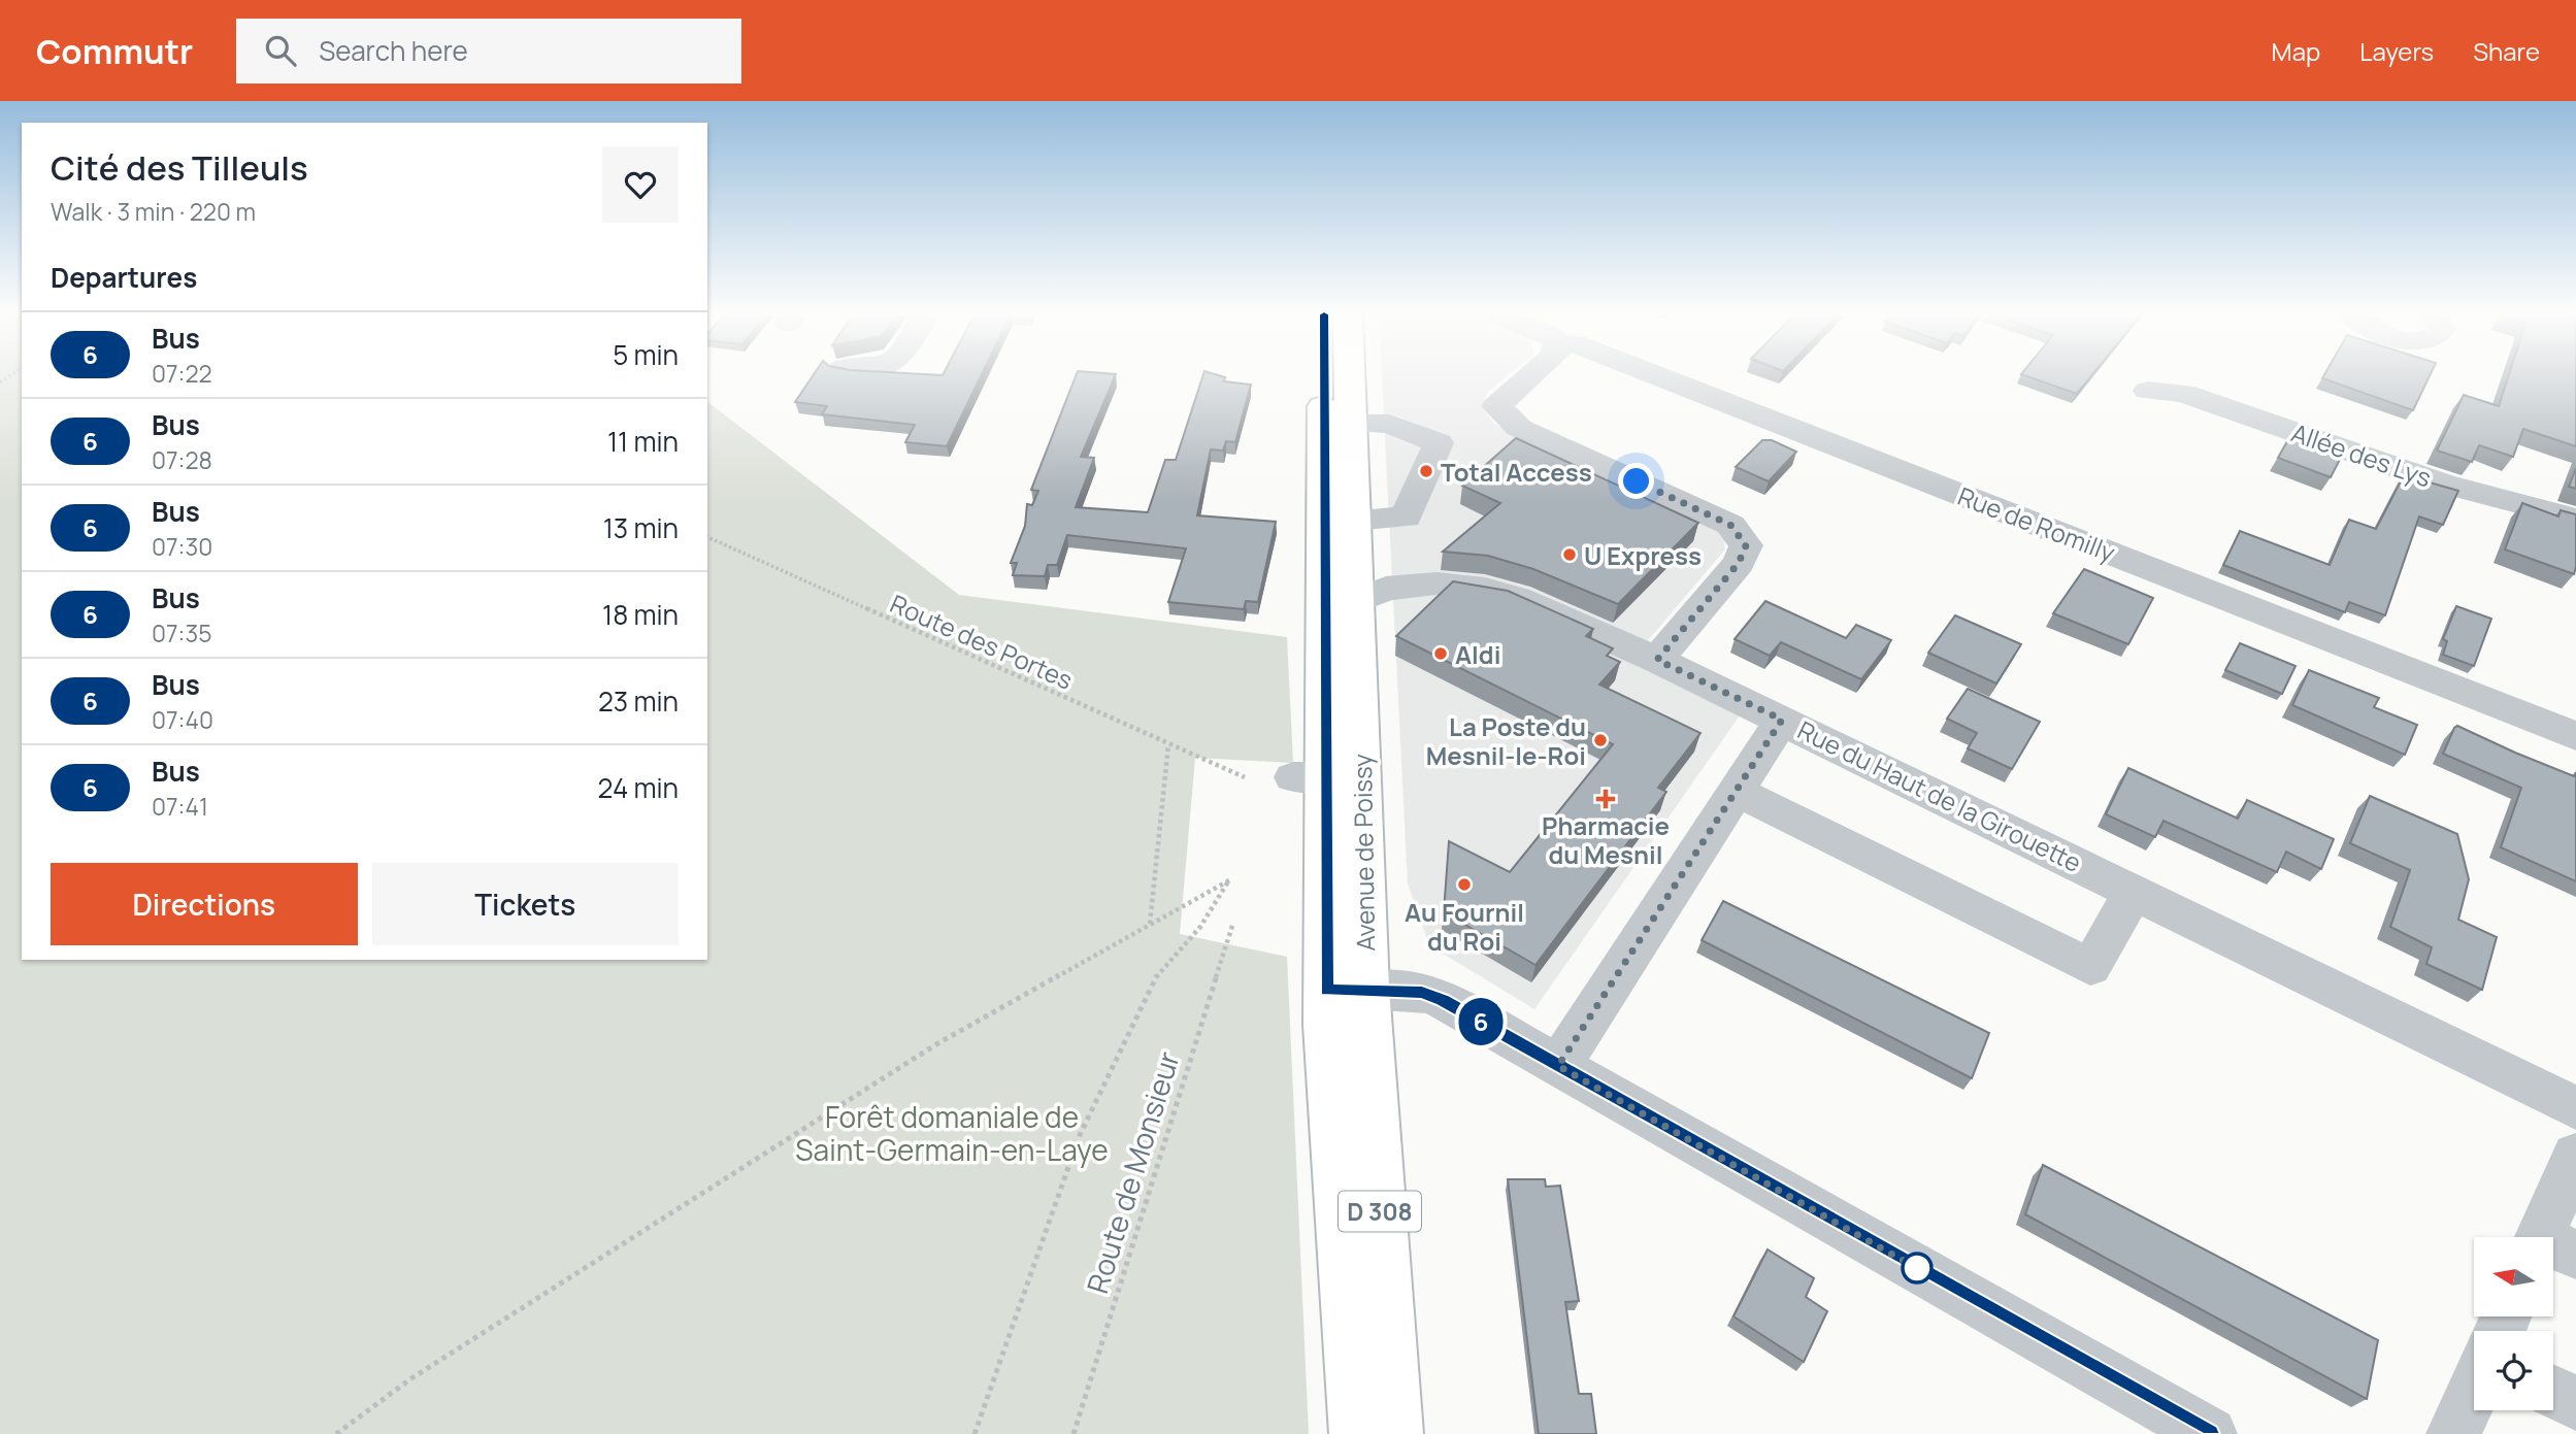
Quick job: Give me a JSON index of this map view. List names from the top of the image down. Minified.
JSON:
{"streets":{"main road":["Avenue de Poissy","D 308"],"street":["Allée des Lys","Rue de Romilly","Rue du Haut de la Girouette"],"path":["Route des Portes","Route de Monsieur"]},"crossings":[["Rue du Haut de la Girouette","Avenue de Poissy"]],"parks":["Forêt domaniale de Saint-Germain-en-Laye"],"places":{"other":["Total Access","U Express","Aldi","La Poste du Mesnil-le-Roi","Au Fournil du Roi"],"health":["Pharmacie du Mesnil"]},"lines":["bus line 6"],"north":"left","page":{"header":"Commutr","search":"Search here","nav":["Map","Layers","Share"],"on_map":"6","heading":[["Cité des Tilleuls","Walk · 3 min · 220 m"],"Departures"],"list":[{"mark":"6","name":"Bus","note":"07:22","value":"5 min"},{"mark":"6","name":"Bus","note":"07:28","value":"11 min"},{"mark":"6","name":"Bus","note":"07:30","value":"13 min"},{"mark":"6","name":"Bus","note":"07:35","value":"18 min"},{"mark":"6","name":"Bus","note":"07:40","value":"23 min"},{"mark":"6","name":"Bus","note":"07:41","value":"24 min"}],"buttons":["Directions","Tickets"]}}
